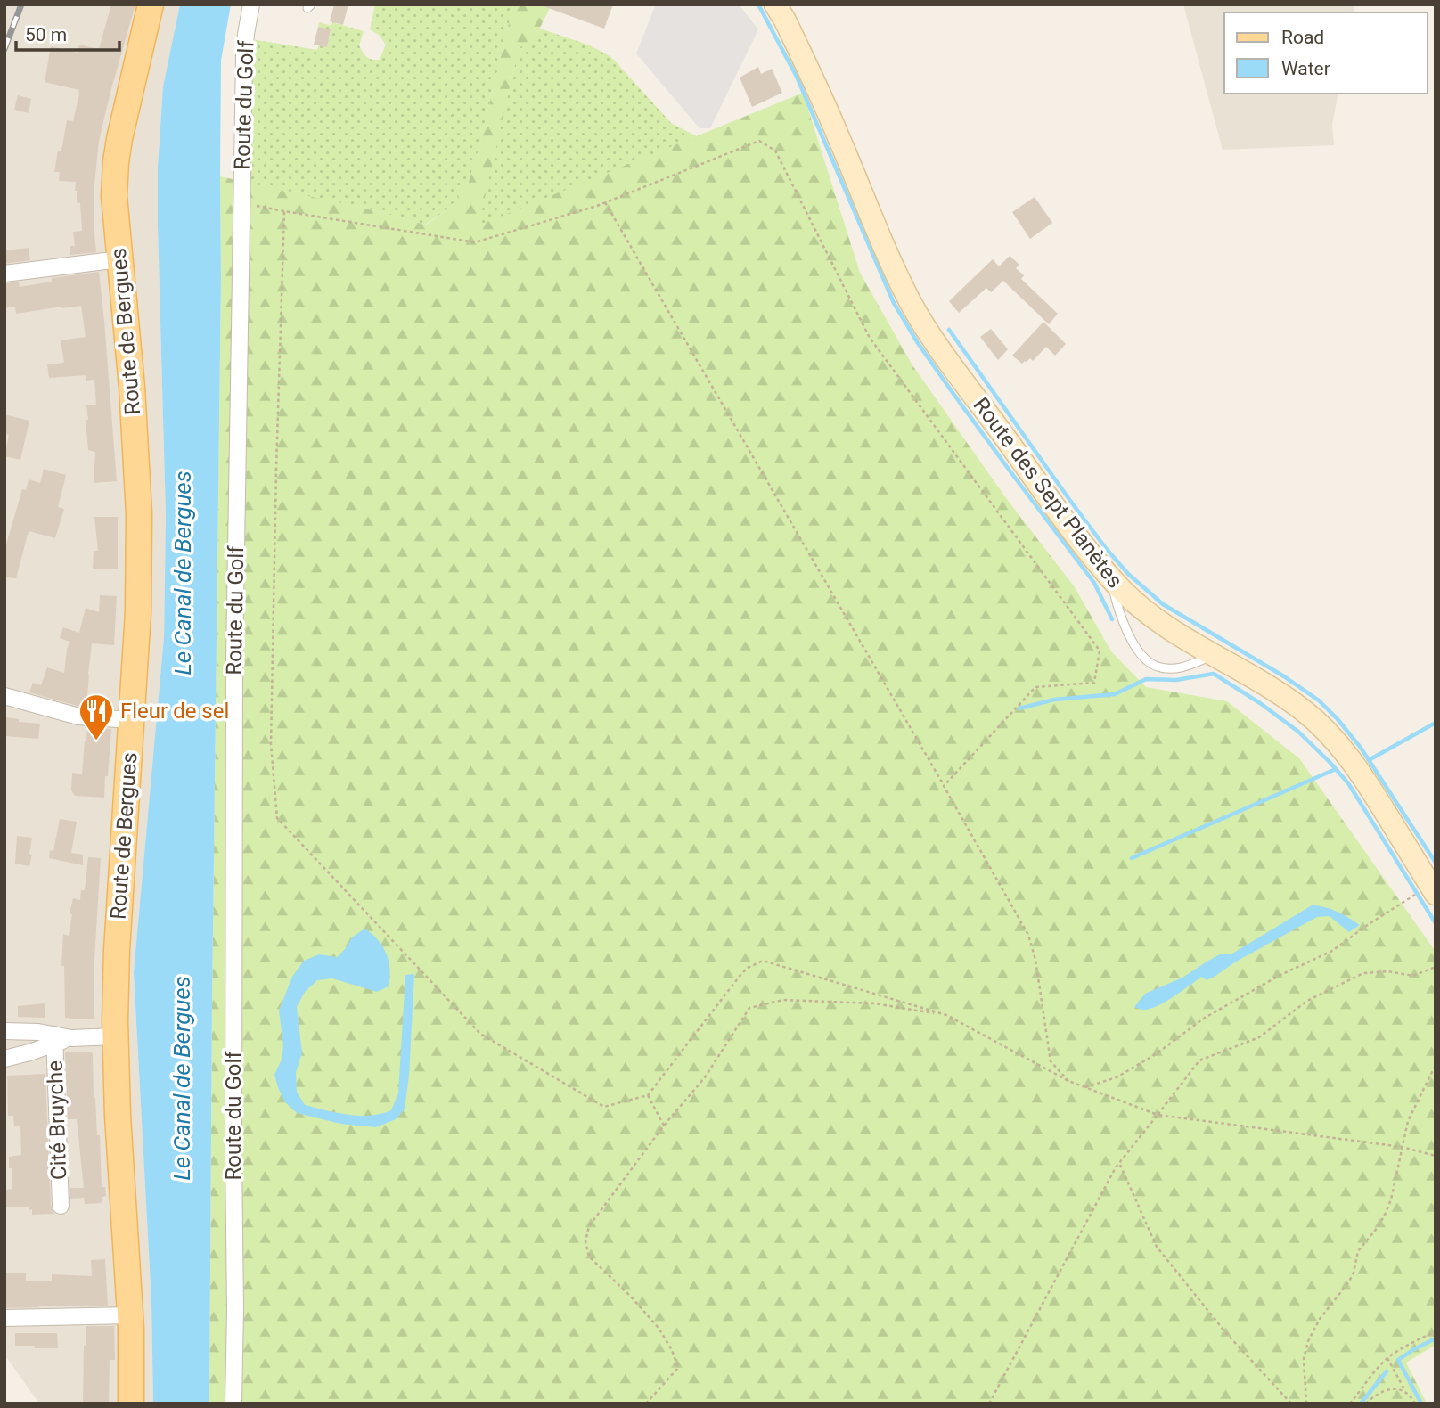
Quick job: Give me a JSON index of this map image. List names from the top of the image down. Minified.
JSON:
{"streets":{"main road":["Route de Bergues","Route des Sept Planètes"],"street":["Route du Golf","Cité Bruyche"]},"water":["Le Canal de Bergues"],"places":{"restaurant":["Fleur de sel"]},"legend":["Road","Water"],"scale_bar":"50 m"}
